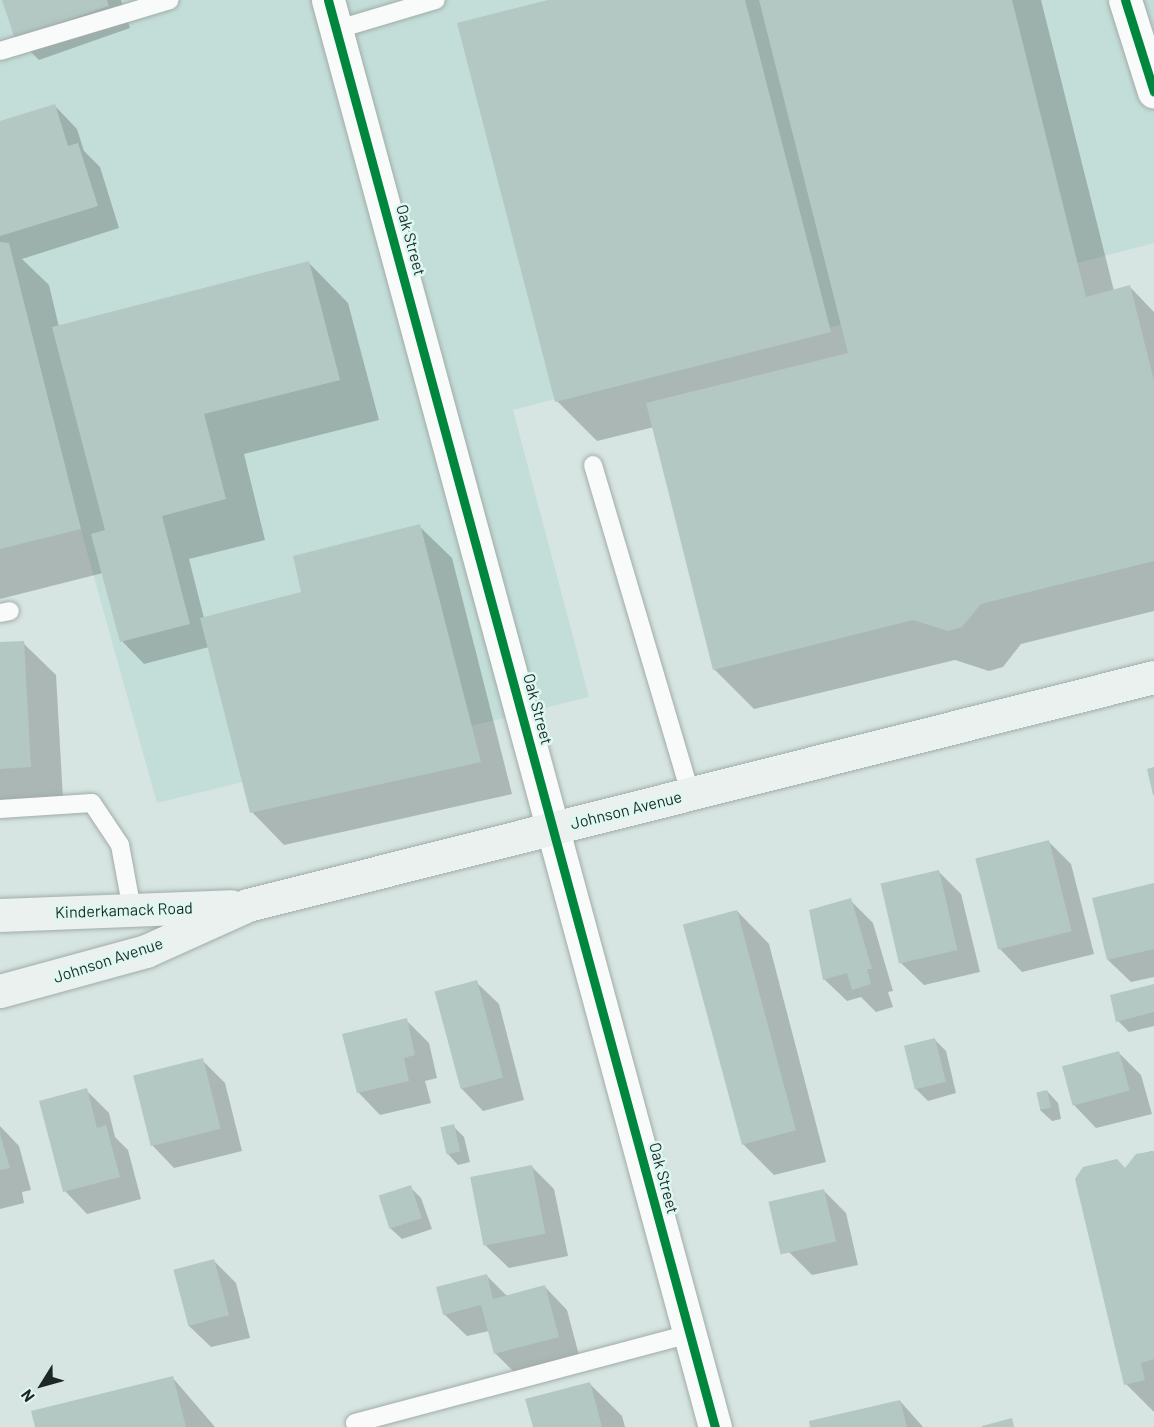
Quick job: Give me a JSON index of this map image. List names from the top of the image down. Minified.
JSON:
{"streets":{"main road":["Johnson Avenue","Kinderkamack Road"],"street":["Oak Street"]},"crossings":[["Oak Street","Johnson Avenue"],["Johnson Avenue","Kinderkamack Road"]],"north":"bottom left"}
